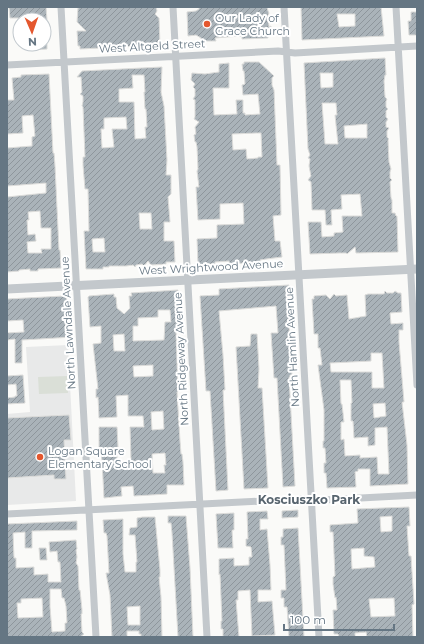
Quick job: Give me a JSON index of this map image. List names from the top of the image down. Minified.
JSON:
{"streets":{"street":["West Altgeld Street","West Wrightwood Avenue","North Lawndale Avenue","North Hamlin Avenue","North Ridgeway Avenue"]},"crossings":[["West Altgeld Street","North Lawndale Avenue"],["West Altgeld Street","North Hamlin Avenue"],["West Altgeld Street","North Ridgeway Avenue"],["West Wrightwood Avenue","North Lawndale Avenue"],["West Wrightwood Avenue","North Hamlin Avenue"],["West Wrightwood Avenue","North Ridgeway Avenue"]],"districts":["Kosciuszko Park"],"places":["Our Lady of Grace Church","Logan Square Elementary School"],"scale_bar":"100 m","north":"bottom"}
